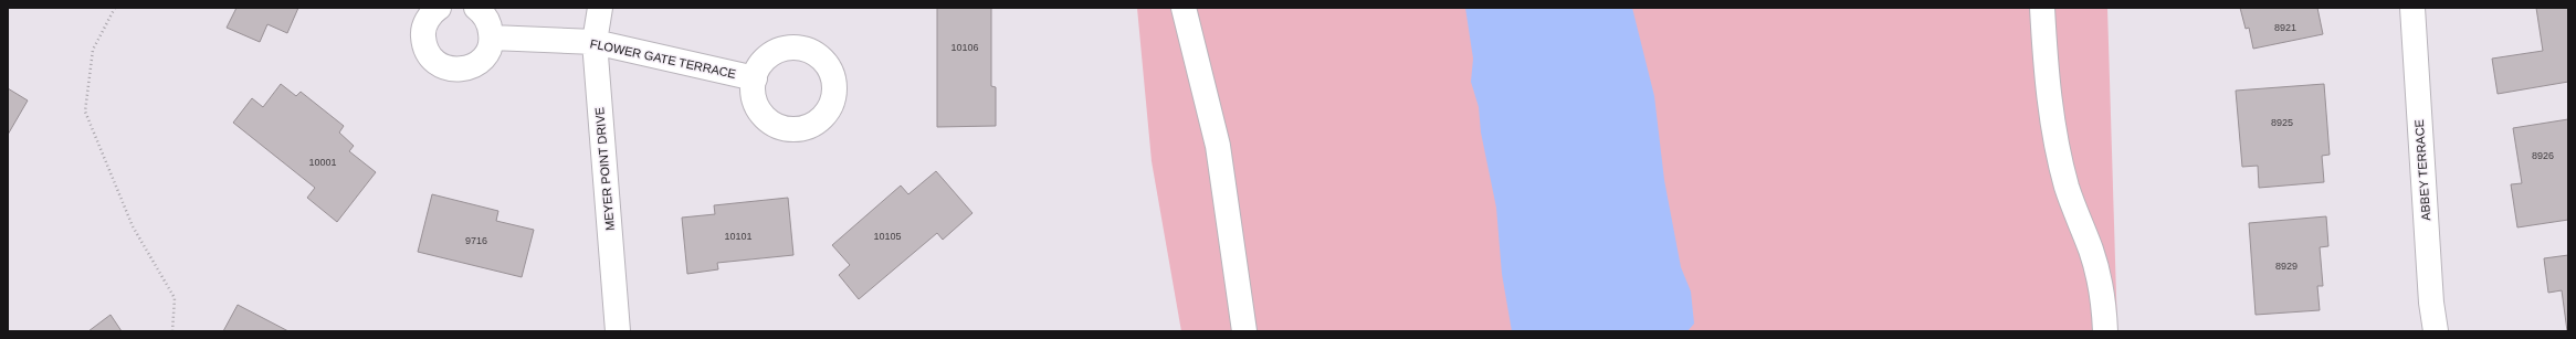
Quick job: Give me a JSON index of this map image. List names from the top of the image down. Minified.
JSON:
{"streets":{"street":["FLOWER GATE TERRACE","MEYER POINT DRIVE","ABBEY TERRACE"]},"crossings":[["FLOWER GATE TERRACE","MEYER POINT DRIVE"]],"house_numbers":["8921","10106","8925","8926","10001","10101","10105","9716","8929"]}
